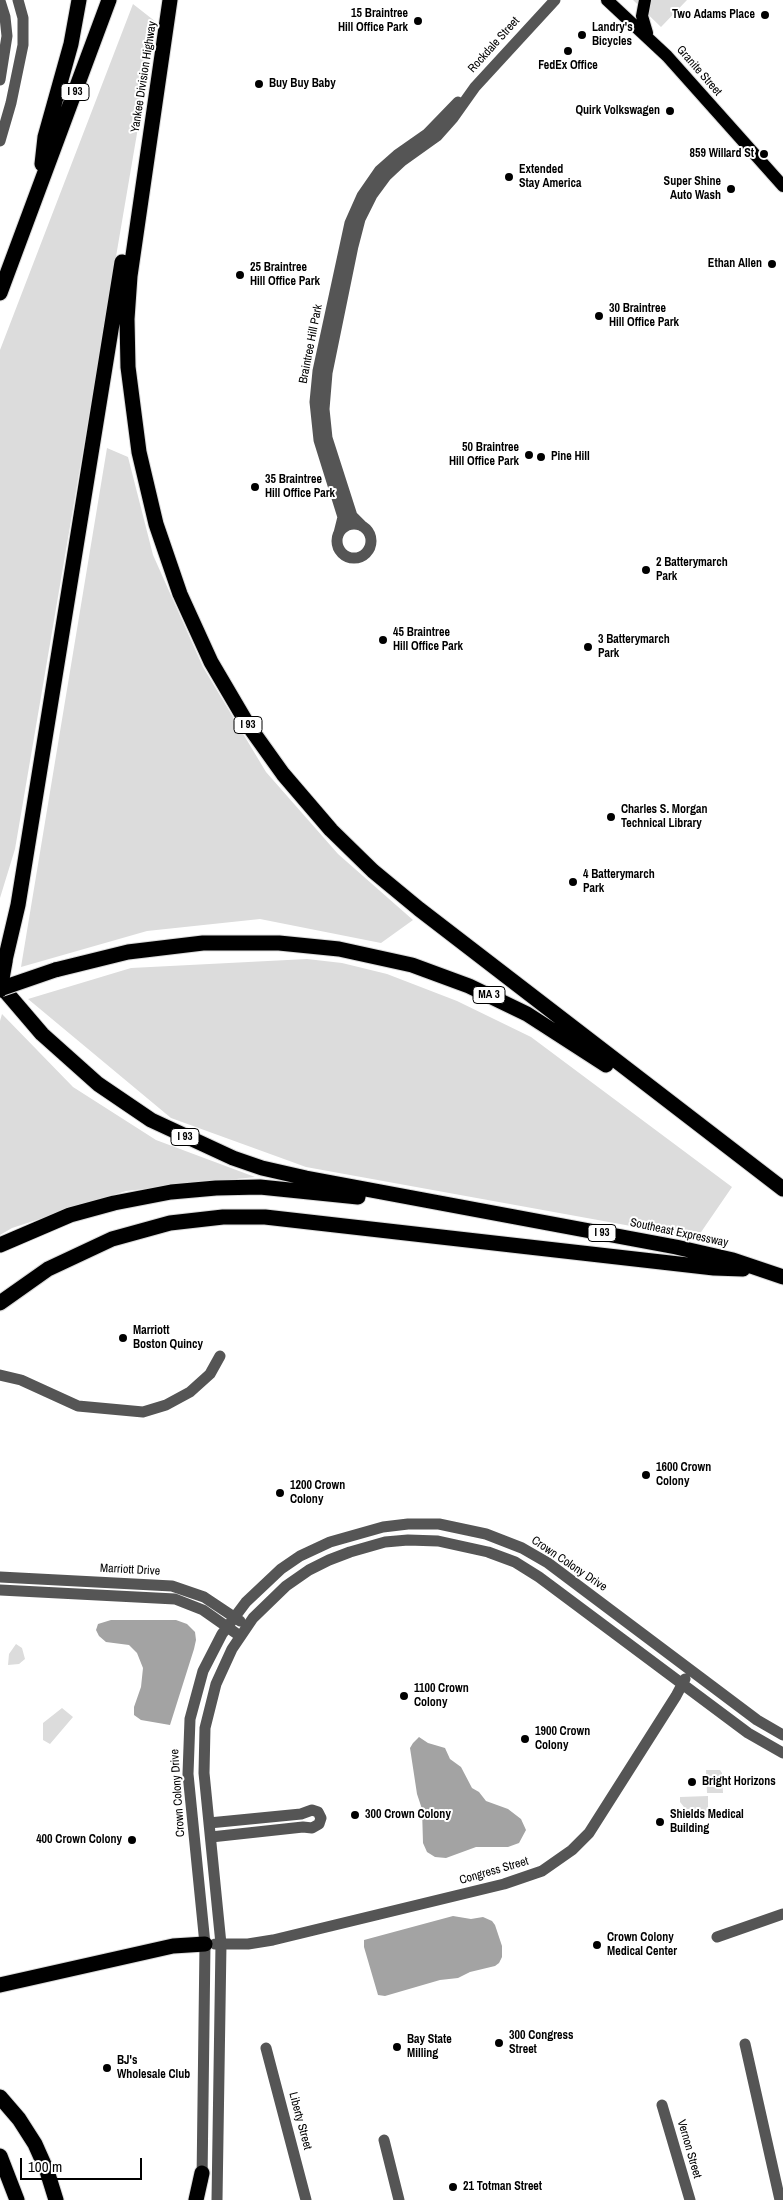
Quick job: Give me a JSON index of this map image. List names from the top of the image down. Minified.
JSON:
{"streets":{"highway":["Yankee Division Highway","I 93","MA 3","Southeast Expressway"],"main road":["Granite Street"],"street":["Rockdale Street","Braintree Hill Park","Crown Colony Drive","Marriott Drive","Congress Street","Liberty Street","Vernon Street"]},"crossings":[["Rockdale Street","Braintree Hill Park"],["Yankee Division Highway","I 93"],["I 93","MA 3"],["I 93","Southeast Expressway"],["Crown Colony Drive","Marriott Drive"],["Crown Colony Drive","Congress Street"]],"places":["Two Adams Place","15 Braintree Hill Office Park","Landry's Bicycles","FedEx Office","Buy Buy Baby","Quirk Volkswagen","859 Willard St","Extended Stay America","Super Shine Auto Wash","Ethan Allen","25 Braintree Hill Office Park","30 Braintree Hill Office Park","50 Braintree Hill Office Park","Pine Hill","35 Braintree Hill Office Park","2 Batterymarch Park","45 Braintree Hill Office Park","3 Batterymarch Park","Charles S. Morgan Technical Library","4 Batterymarch Park","Marriott Boston Quincy","1600 Crown Colony","1200 Crown Colony","1100 Crown Colony","1900 Crown Colony","Bright Horizons","300 Crown Colony","Shields Medical Building","400 Crown Colony","Crown Colony Medical Center","300 Congress Street","Bay State Milling","BJ's Wholesale Club","21 Totman Street"],"scale_bar":"100 m"}
